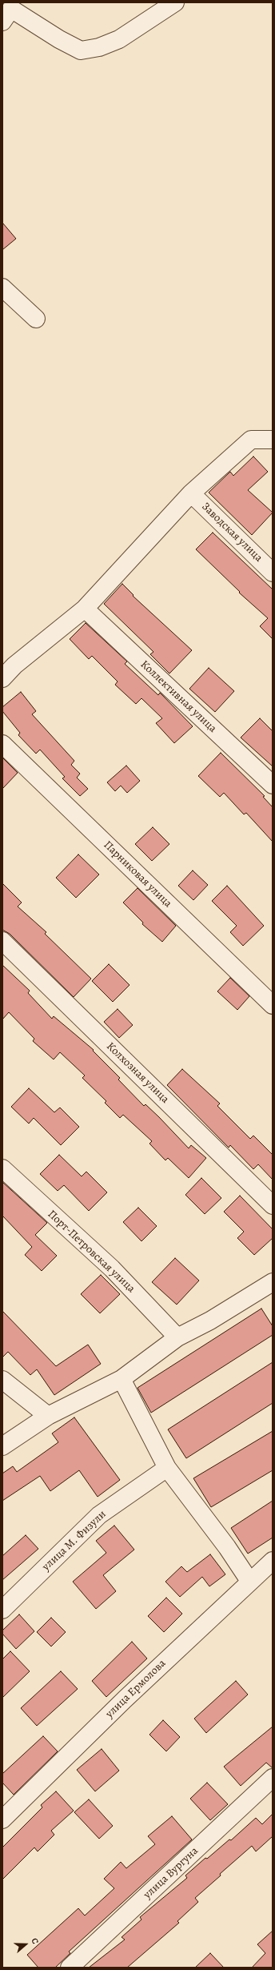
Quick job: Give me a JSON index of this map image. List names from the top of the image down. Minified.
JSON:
{"streets":{"street":["Заводская улица","Коллективная улица","Парниковая улица","Колхозная улица","Порт-Петровская улица","улица М. Физули","улица Ермолова","улица Вургуна"]},"north":"right"}
